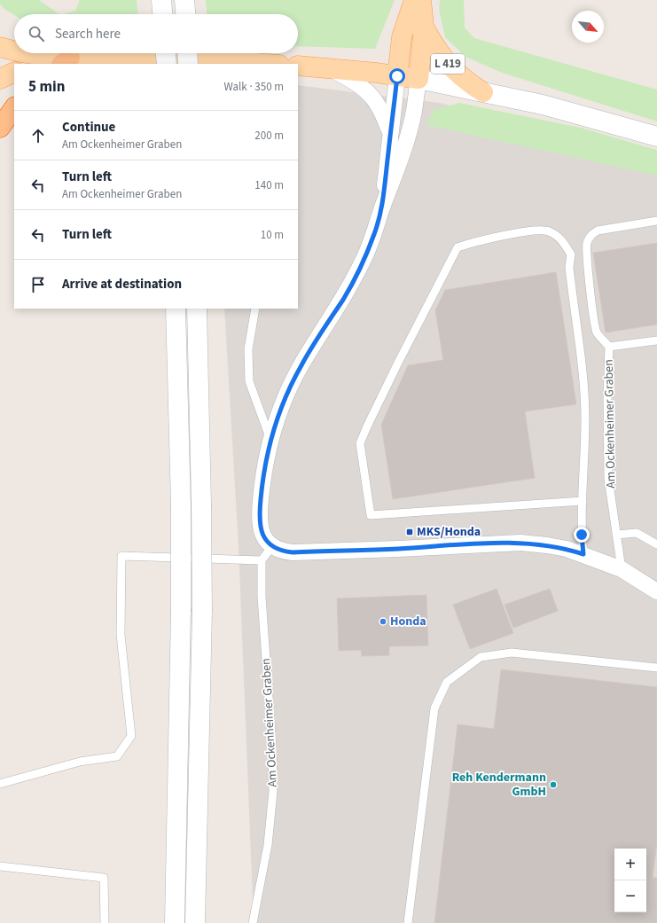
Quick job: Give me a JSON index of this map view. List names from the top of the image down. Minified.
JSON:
{"streets":{"main road":["L 419"],"lane":["Am Ockenheimer Graben"]},"places":{"transit":["MKS/Honda"],"other":["Honda","Reh Kendermann GmbH"]},"north":"bottom right","page":{"search":"Search here","heading":["5 min","Walk · 350 m"],"list":[["Continue","Am Ockenheimer Graben","200 m"],["Turn left","Am Ockenheimer Graben","140 m"],["Turn left","10 m"],"Arrive at destination"],"map_buttons":["+","−"]}}
